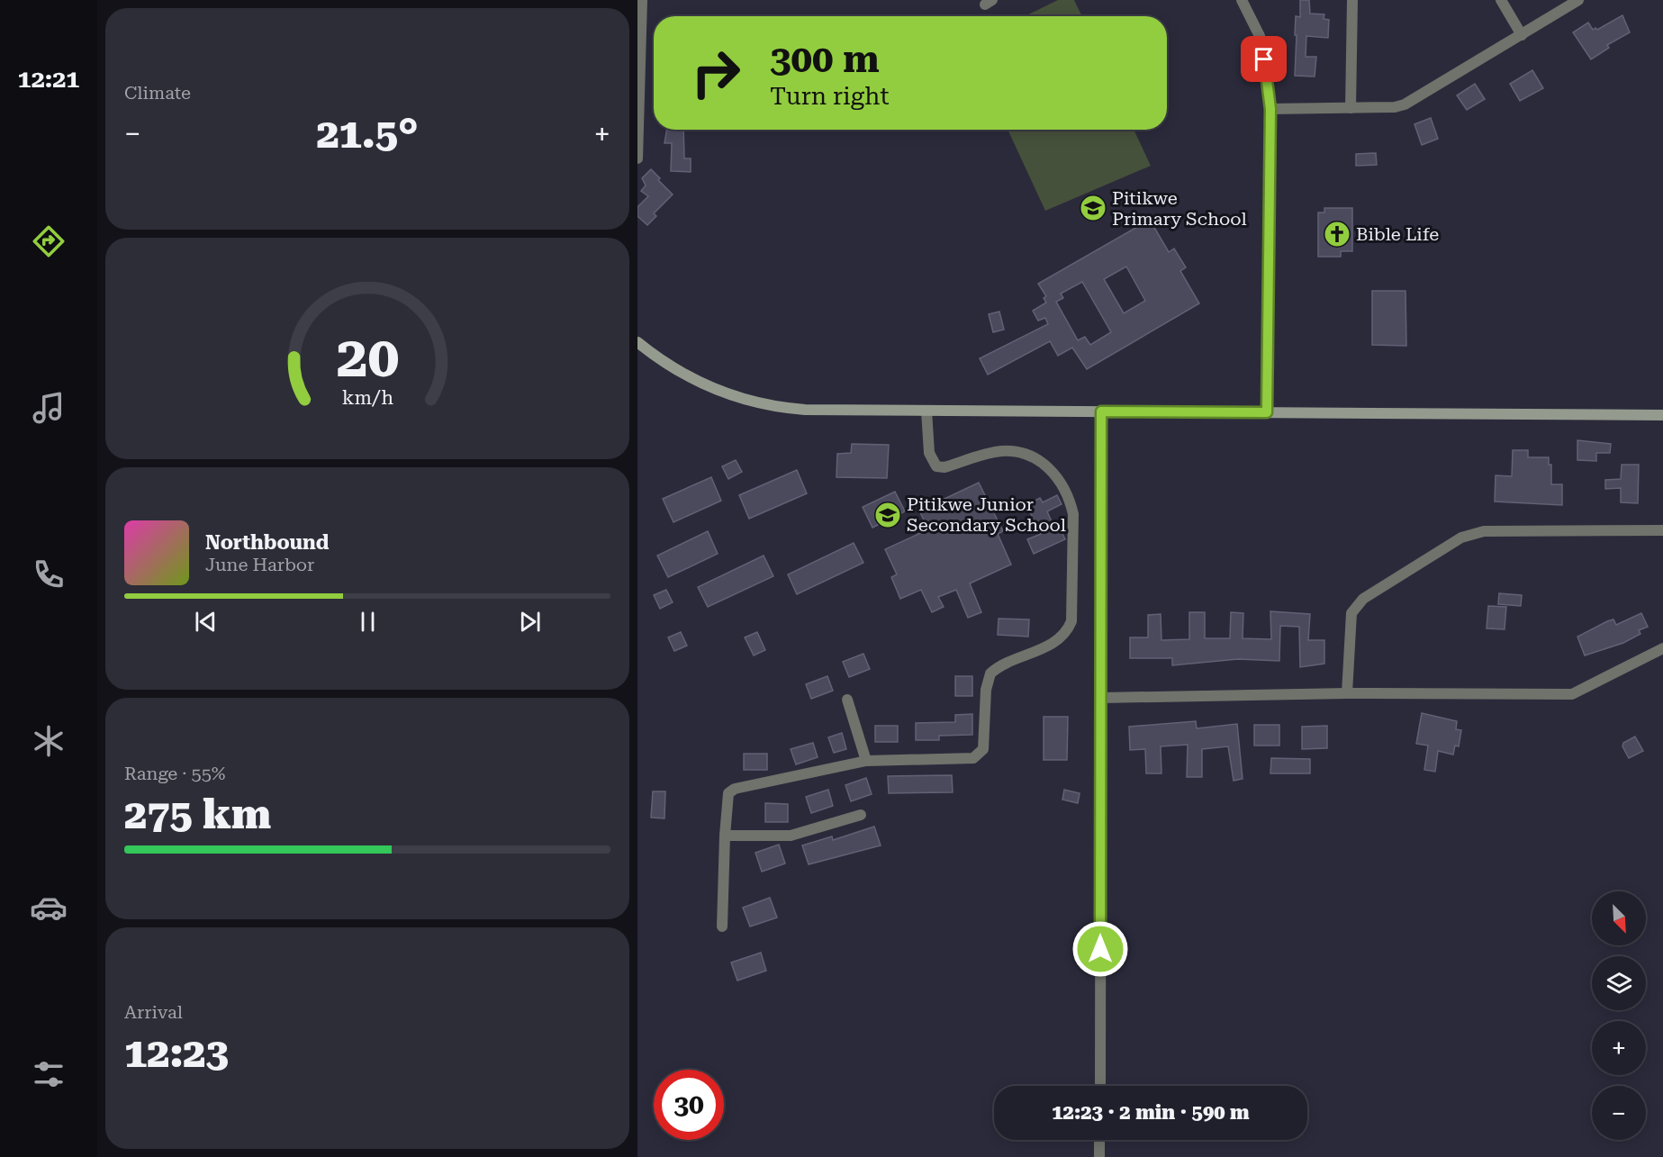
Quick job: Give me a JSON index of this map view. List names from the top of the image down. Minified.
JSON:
{"places":{"school or university":["Pitikwe Primary School","Pitikwe Junior Secondary School"],"church":["Bible Life"]},"north":"bottom right","page":{"tabs":"12:21","tile":["Climate",["Range · 55%","275 km"],["Arrival","12:23"]],"turn":["300 m","Turn right"],"heat":["−","21.5°","+"],"song":["Northbound","June Harbor"],"map_buttons":["+","−"],"limit":"30","trip":"12:23 · 2 min · 590 m","gauge":["20","km/h"]}}
